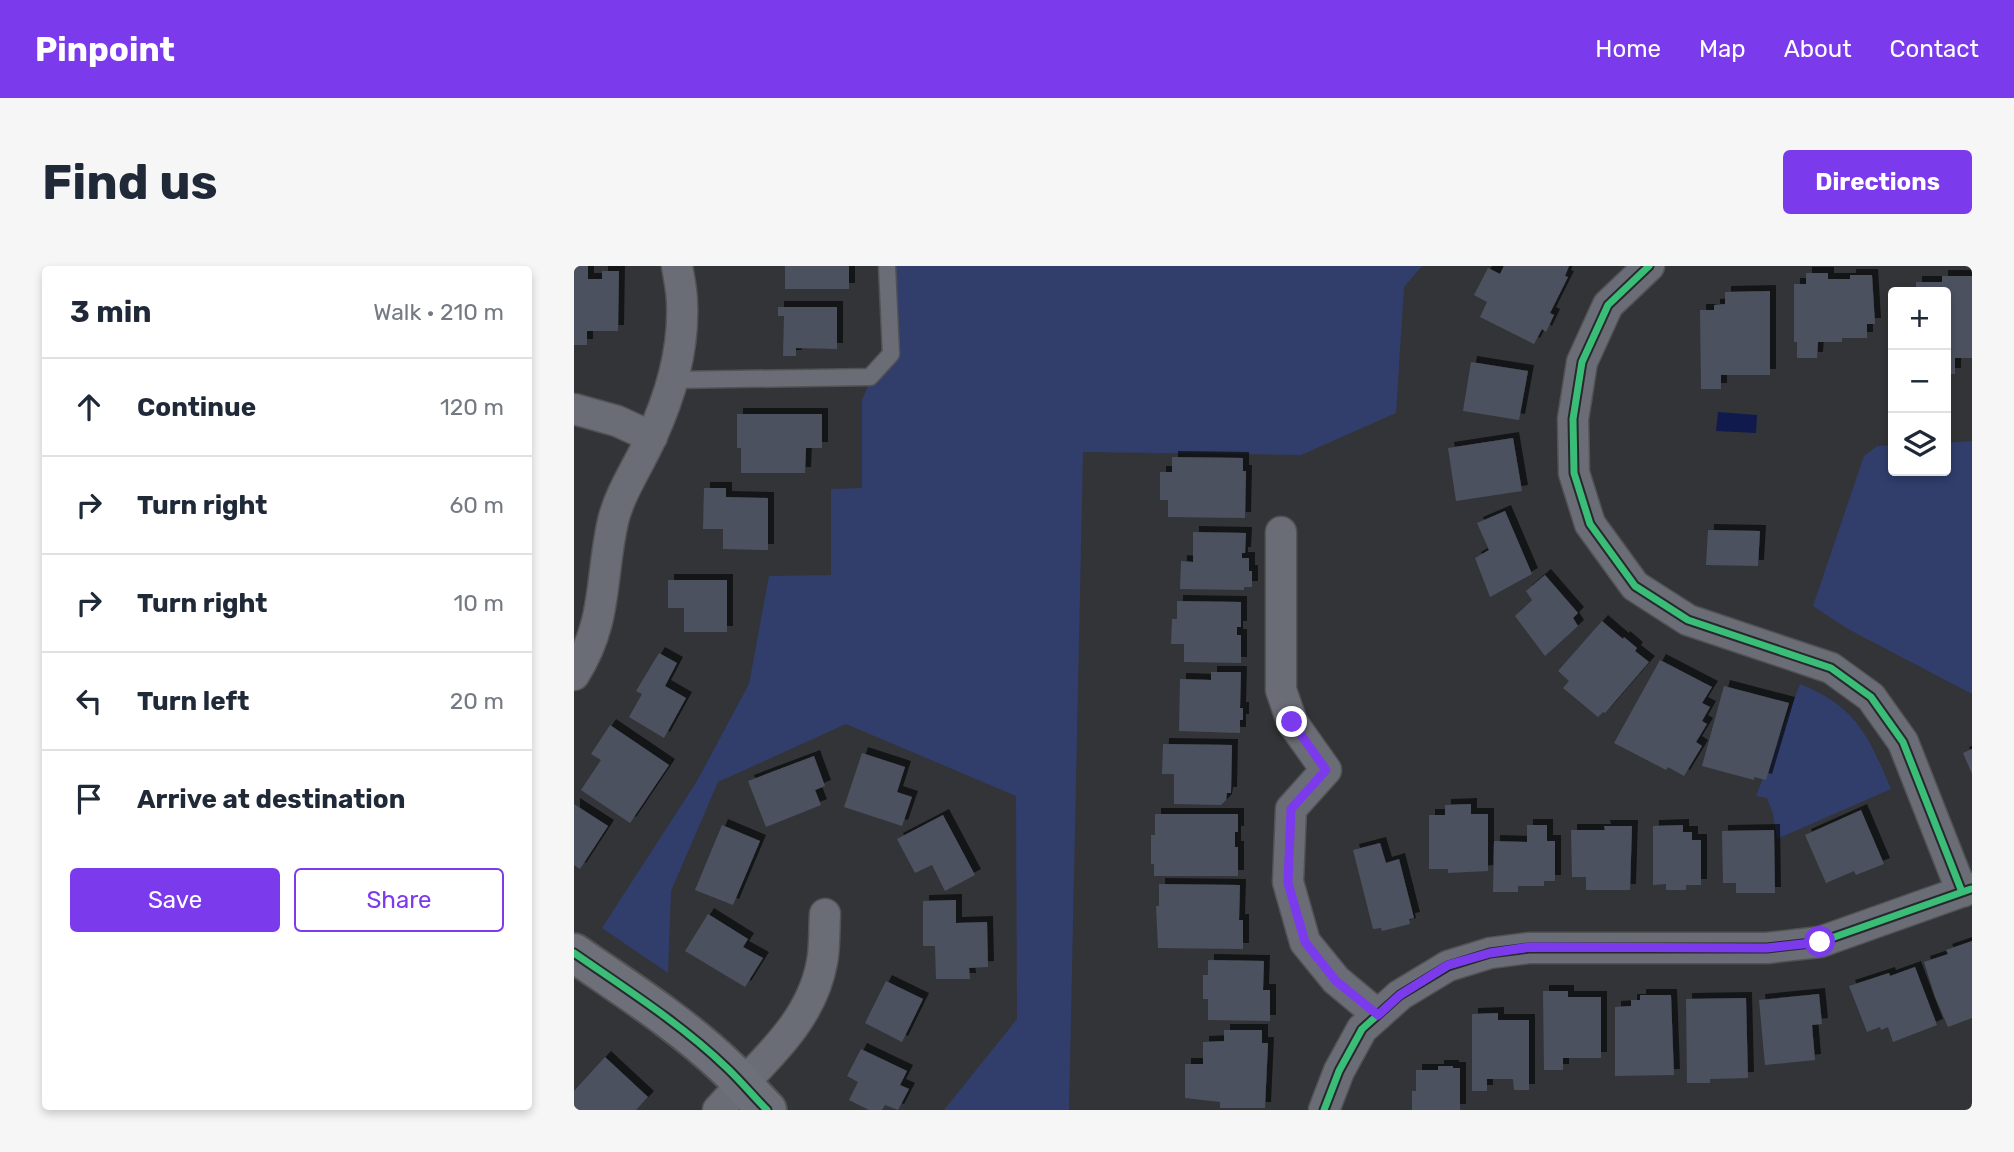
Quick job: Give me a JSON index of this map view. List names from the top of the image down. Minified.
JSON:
{"page":{"header":"Pinpoint","nav":["Home","Map","About","Contact"],"buttons":["Directions",["Save","Share"]],"title":"Find us","heading":["3 min","Walk · 210 m"],"map_buttons":["+","−"],"list":[["Continue","120 m"],["Turn right","60 m"],["Turn right","10 m"],["Turn left","20 m"],"Arrive at destination"]}}
